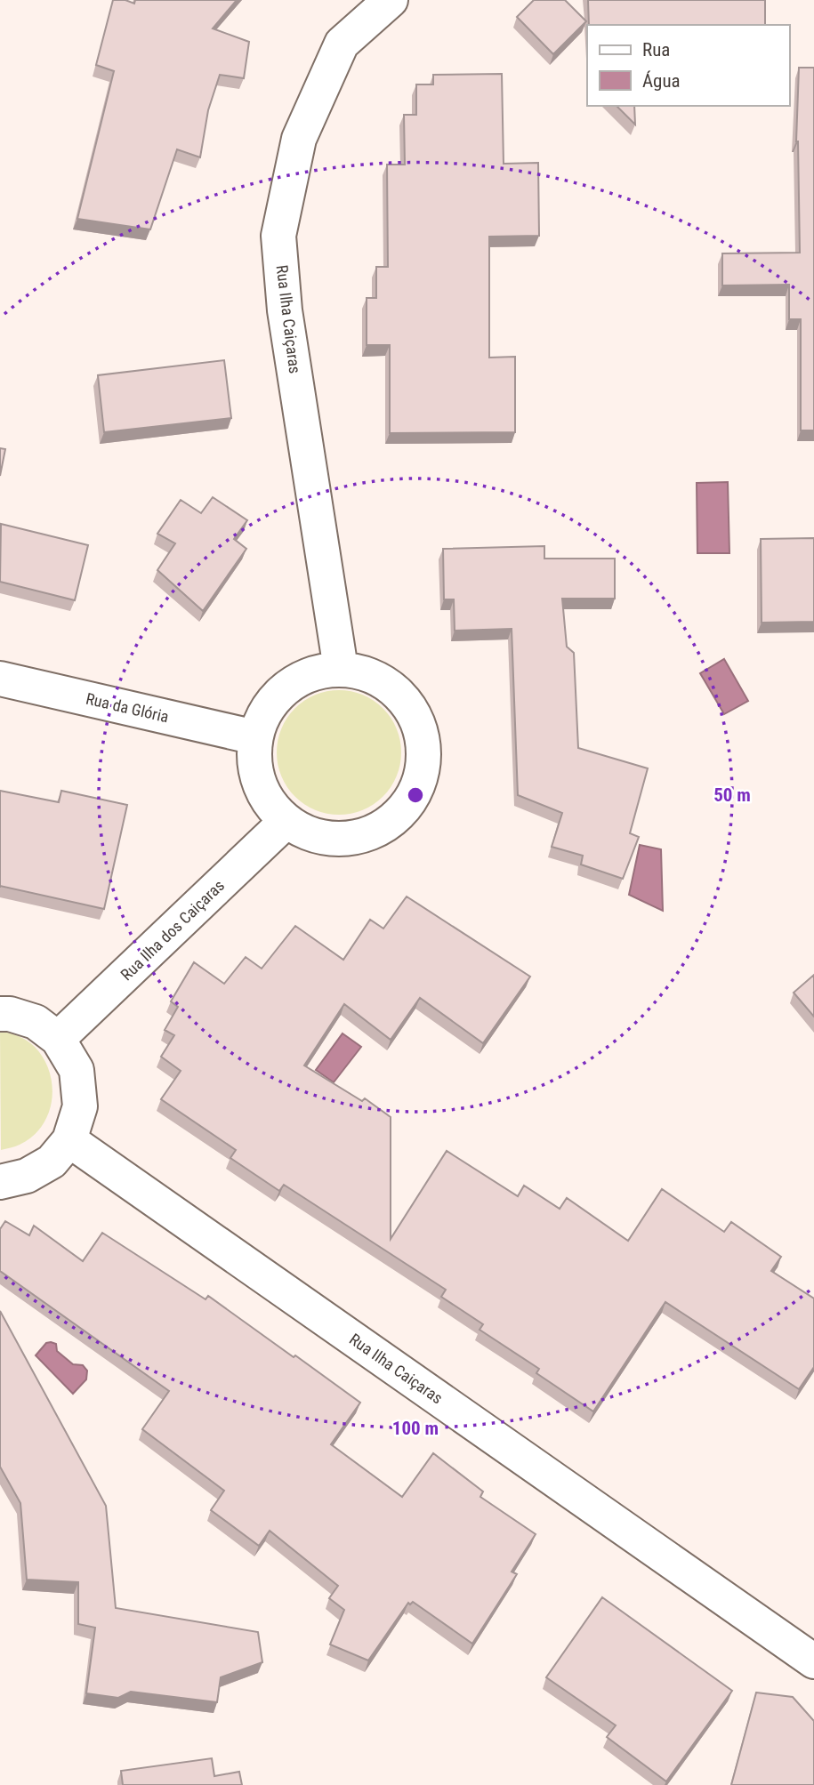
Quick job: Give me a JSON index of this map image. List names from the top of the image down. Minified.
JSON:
{"streets":{"street":["Rua Ilha Caiçaras","Rua da Glória","Rua Ilha dos Caiçaras"]},"crossings":[["Rua Ilha Caiçaras","Rua da Glória"],["Rua Ilha Caiçaras","Rua Ilha dos Caiçaras"],["Rua da Glória","Rua Ilha dos Caiçaras"]],"legend":["Rua","Água"],"rings":["50 m","100 m"]}
